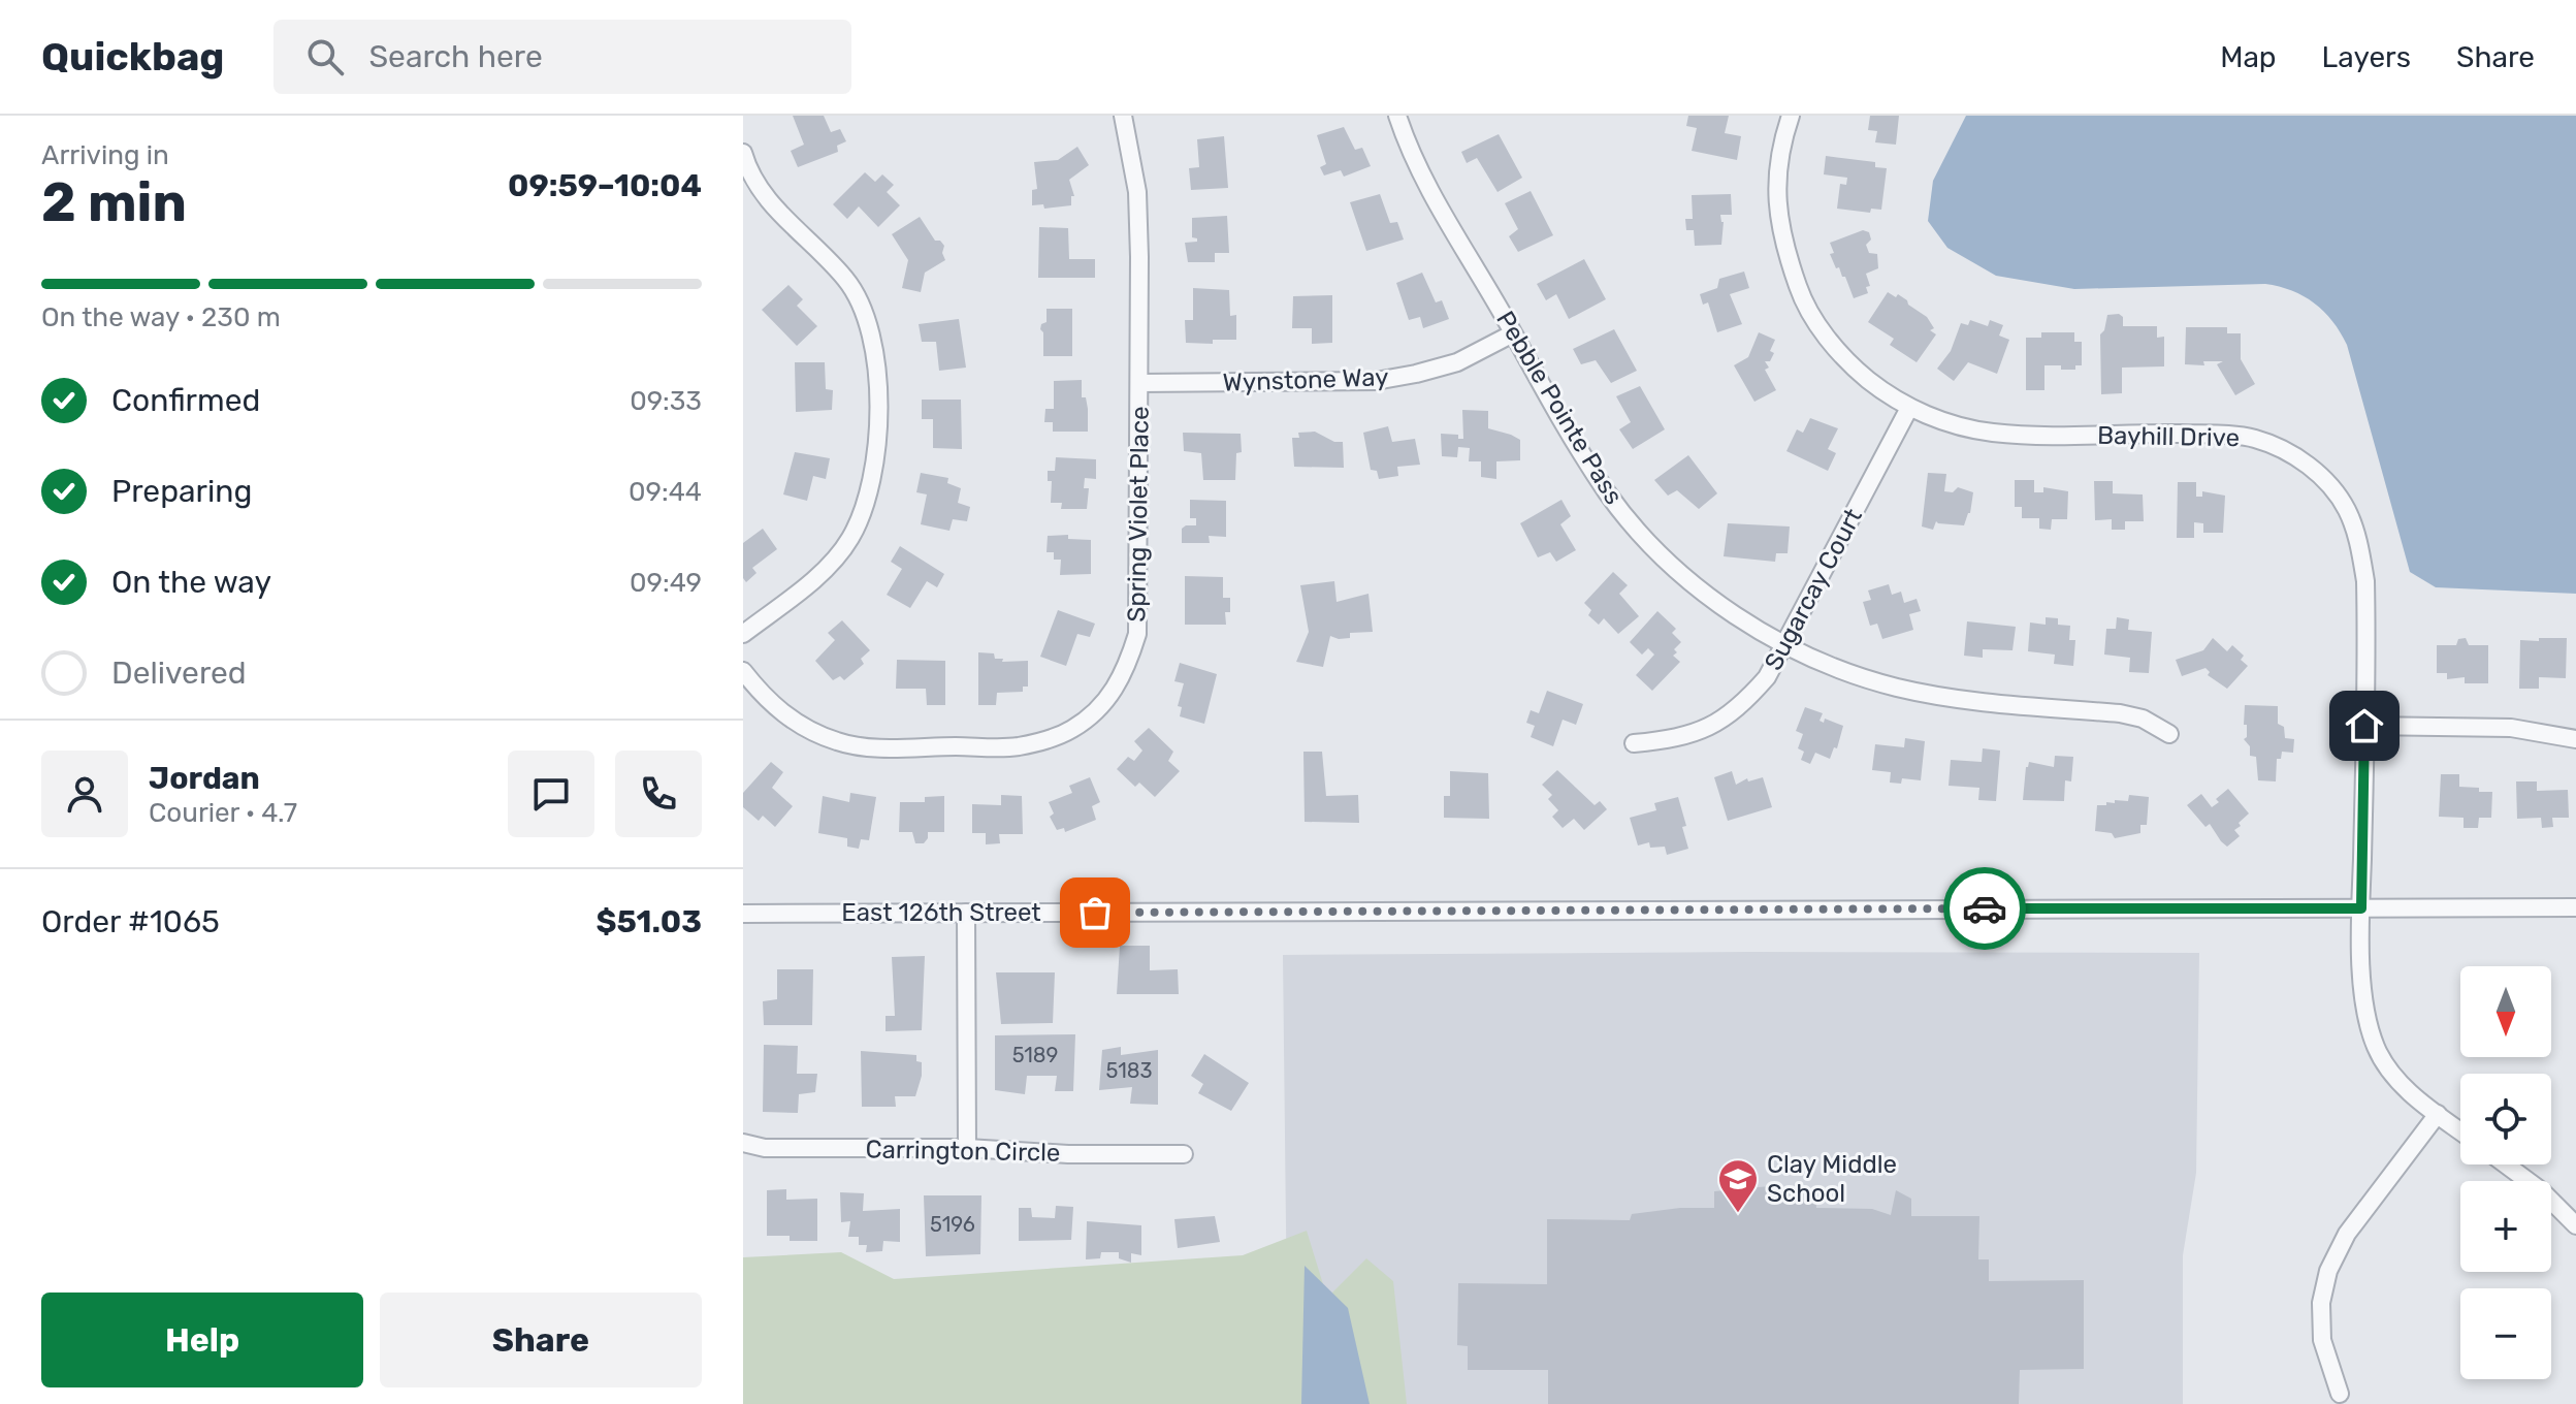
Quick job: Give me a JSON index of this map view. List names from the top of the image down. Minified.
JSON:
{"streets":{"street":["Wynstone Way","Pebble Pointe Pass","Bayhill Drive","Spring Violet Place","Sugarcay Court","East 126th Street","Carrington Circle"]},"crossings":[["Wynstone Way","Pebble Pointe Pass"],["Wynstone Way","Spring Violet Place"],["Pebble Pointe Pass","Sugarcay Court"],["Bayhill Drive","Sugarcay Court"],["Bayhill Drive","East 126th Street"]],"places":{"school or university":["Clay Middle School"]},"house_numbers":["5189","5183","5196"],"north":"bottom","page":{"header":"Quickbag","search":"Search here","nav":["Map","Layers","Share"],"heading":["2 min","Arriving in","09:59–10:04"],"panel":["Jordan","Courier · 4.7","Order #1065","$51.03"],"bar":"On the way · 230 m","list":[["Confirmed","09:33"],["Preparing","09:44"],["On the way","09:49"],"Delivered"],"map_buttons":["+","−"],"buttons":["Help","Share"]}}
